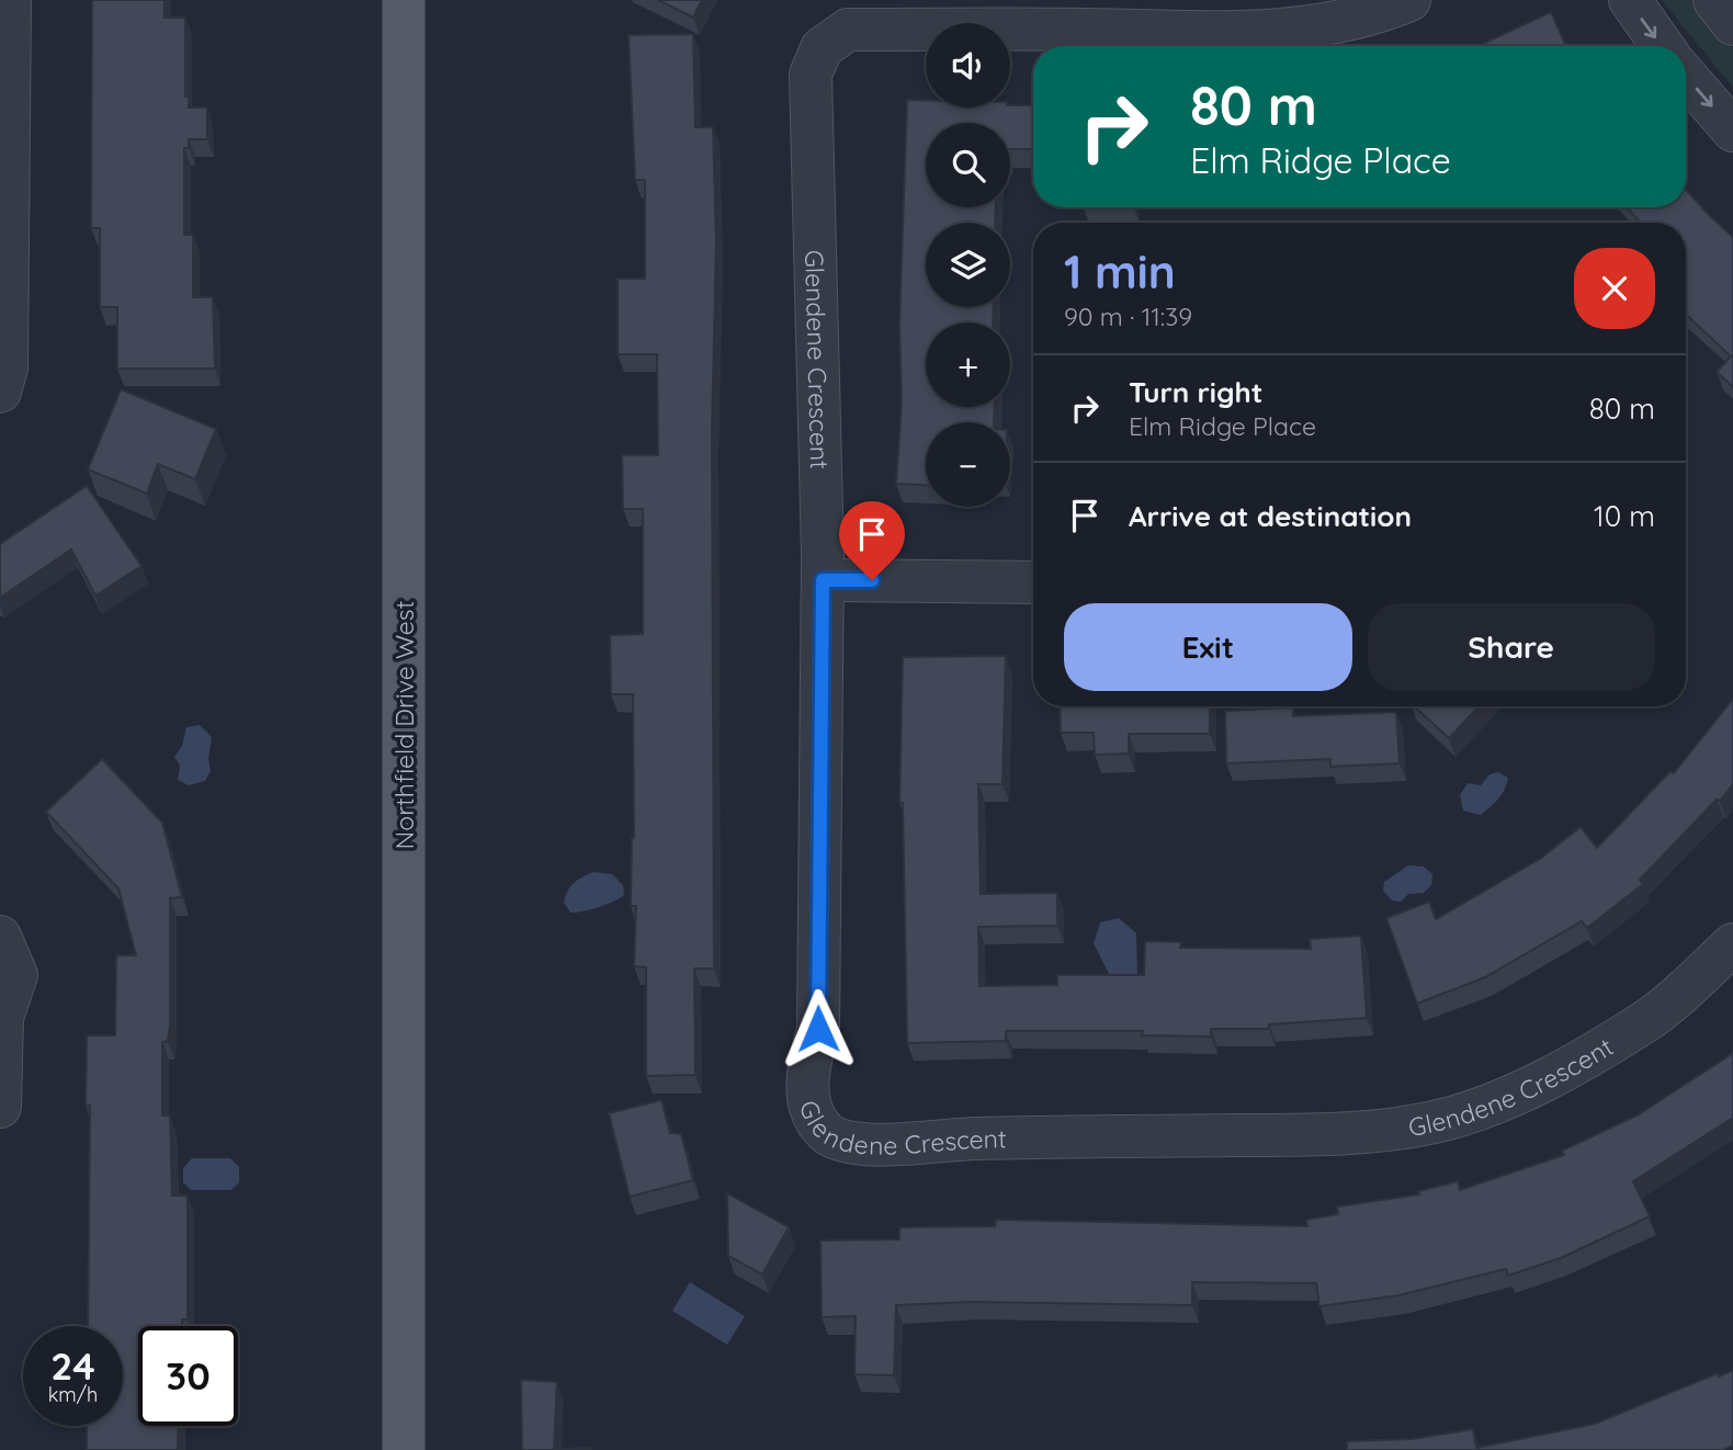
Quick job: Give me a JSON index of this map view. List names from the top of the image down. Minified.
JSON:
{"streets":{"main road":["Northfield Drive West"],"street":["Glendene Crescent"]},"page":{"map_buttons":["+","−"],"turn":["80 m","Elm Ridge Place"],"heading":["1 min","90 m · 11:39"],"list":[{"name":"Turn right","note":"Elm Ridge Place","value":"80 m"},{"name":"Arrive at destination","value":"10 m"}],"buttons":["Exit","Share"],"speed":"24 km/h","limit":"30"}}
